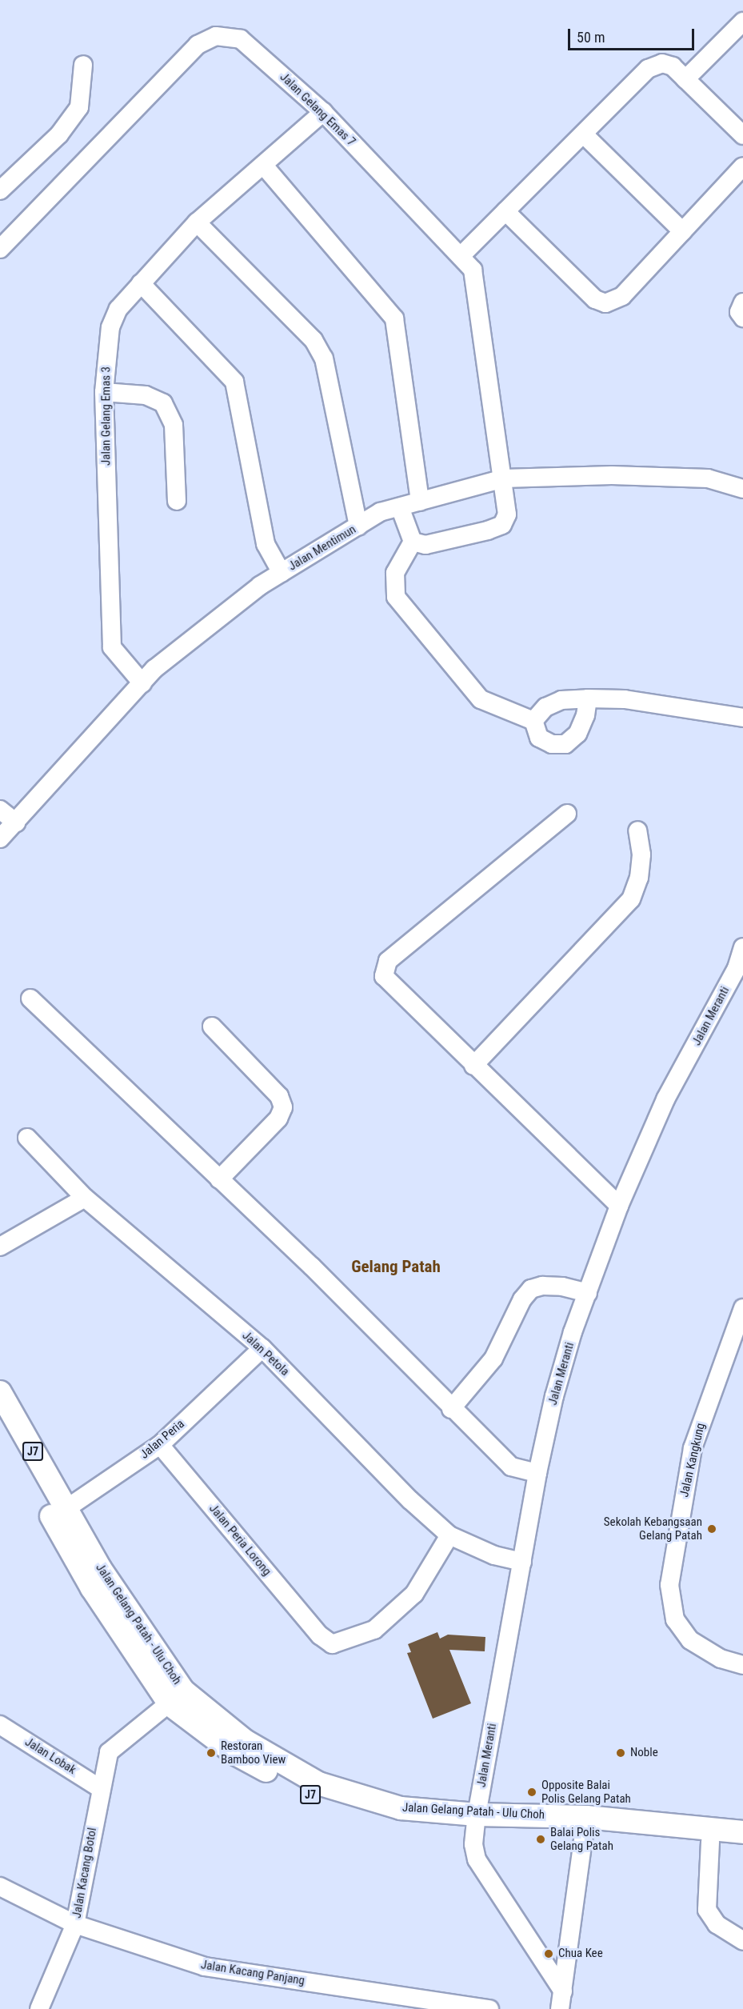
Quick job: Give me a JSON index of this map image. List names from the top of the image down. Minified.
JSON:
{"streets":{"main road":["J7","Jalan Gelang Patah - Ulu Choh"],"street":["Jalan Gelang Emas 7","Jalan Gelang Emas 3","Jalan Mentimun","Jalan Meranti","Jalan Petola","Jalan Peria","Jalan Kangkung","Jalan Peria Lorong","Jalan Lobak","Jalan Kacang Botol","Jalan Kacang Panjang"]},"crossings":[["Jalan Gelang Emas 7","Jalan Gelang Emas 3"],["Jalan Gelang Emas 7","Jalan Mentimun"],["Jalan Gelang Emas 3","Jalan Mentimun"],["Jalan Meranti","Jalan Petola"],["Jalan Meranti","Jalan Gelang Patah - Ulu Choh"],["Jalan Petola","Jalan Peria"],["Jalan Petola","Jalan Peria Lorong"],["Jalan Peria","Jalan Peria Lorong"],["Jalan Peria","Jalan Gelang Patah - Ulu Choh"],["Jalan Gelang Patah - Ulu Choh","Jalan Kacang Botol"],["Jalan Lobak","Jalan Kacang Botol"],["Jalan Kacang Botol","Jalan Kacang Panjang"]],"districts":["Gelang Patah"],"places":["Sekolah Kebangsaan Gelang Patah","Restoran Bamboo View","Noble","Opposite Balai Polis Gelang Patah","Balai Polis Gelang Patah","Chua Kee"],"scale_bar":"50 m"}
